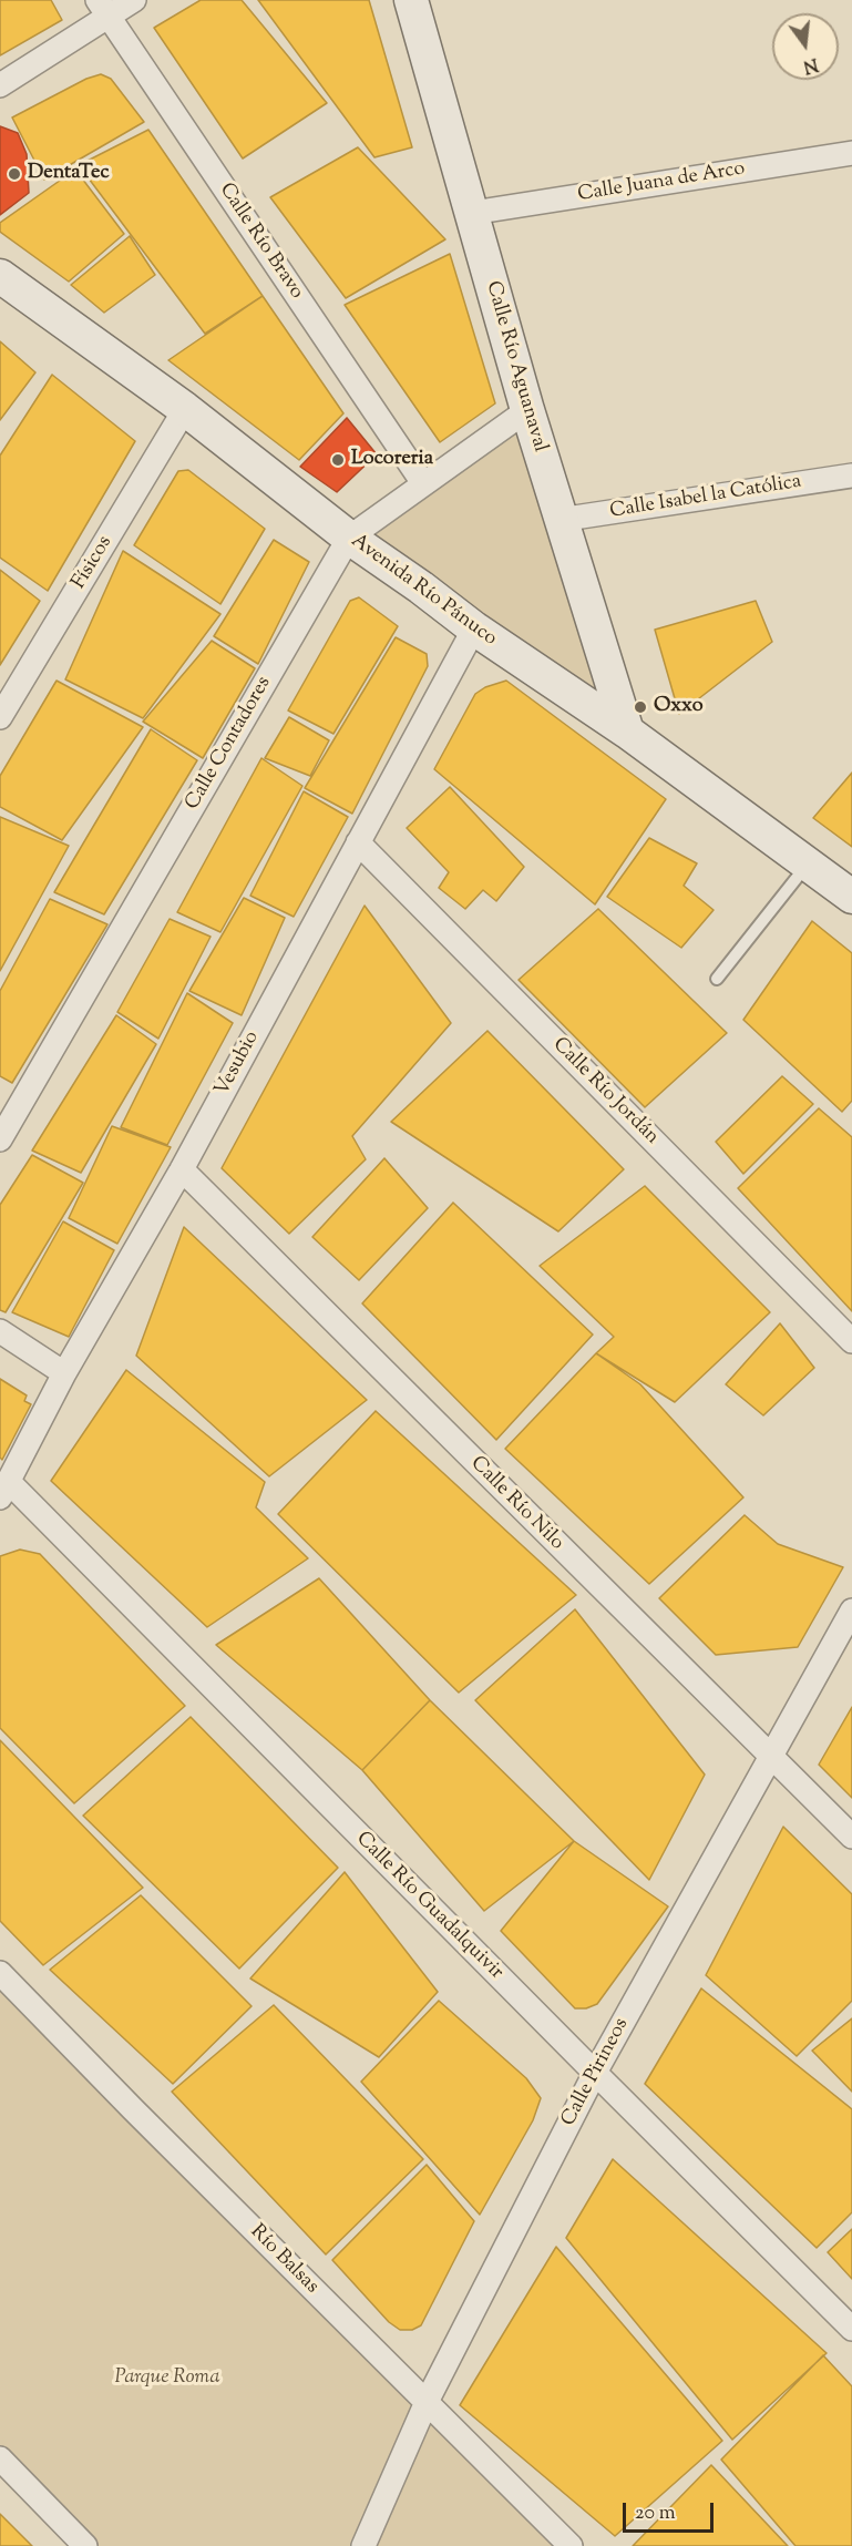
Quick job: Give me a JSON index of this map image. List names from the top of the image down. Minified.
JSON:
{"streets":{"street":["Calle Juana de Arco","Calle Río Bravo","Calle Río Aguanaval","Calle Isabel la Católica","Físicos","Avenida Río Pánuco","Calle Contadores","Vesubio","Calle Río Jordán","Calle Río Nilo","Calle Río Guadalquivir","Calle Pirineos","Río Balsas"]},"crossings":[["Calle Juana de Arco","Calle Río Aguanaval"],["Calle Río Bravo","Calle Contadores"],["Calle Río Aguanaval","Calle Isabel la Católica"],["Calle Río Aguanaval","Avenida Río Pánuco"],["Calle Río Aguanaval","Calle Contadores"],["Físicos","Avenida Río Pánuco"],["Avenida Río Pánuco","Calle Contadores"],["Avenida Río Pánuco","Vesubio"],["Vesubio","Calle Río Jordán"],["Vesubio","Calle Río Nilo"],["Vesubio","Calle Río Guadalquivir"],["Calle Río Nilo","Calle Pirineos"],["Calle Río Guadalquivir","Calle Pirineos"],["Calle Pirineos","Río Balsas"]],"parks":["Parque Roma"],"places":["DentaTec","Locoreria","Oxxo"],"scale_bar":"20 m","north":"bottom"}
